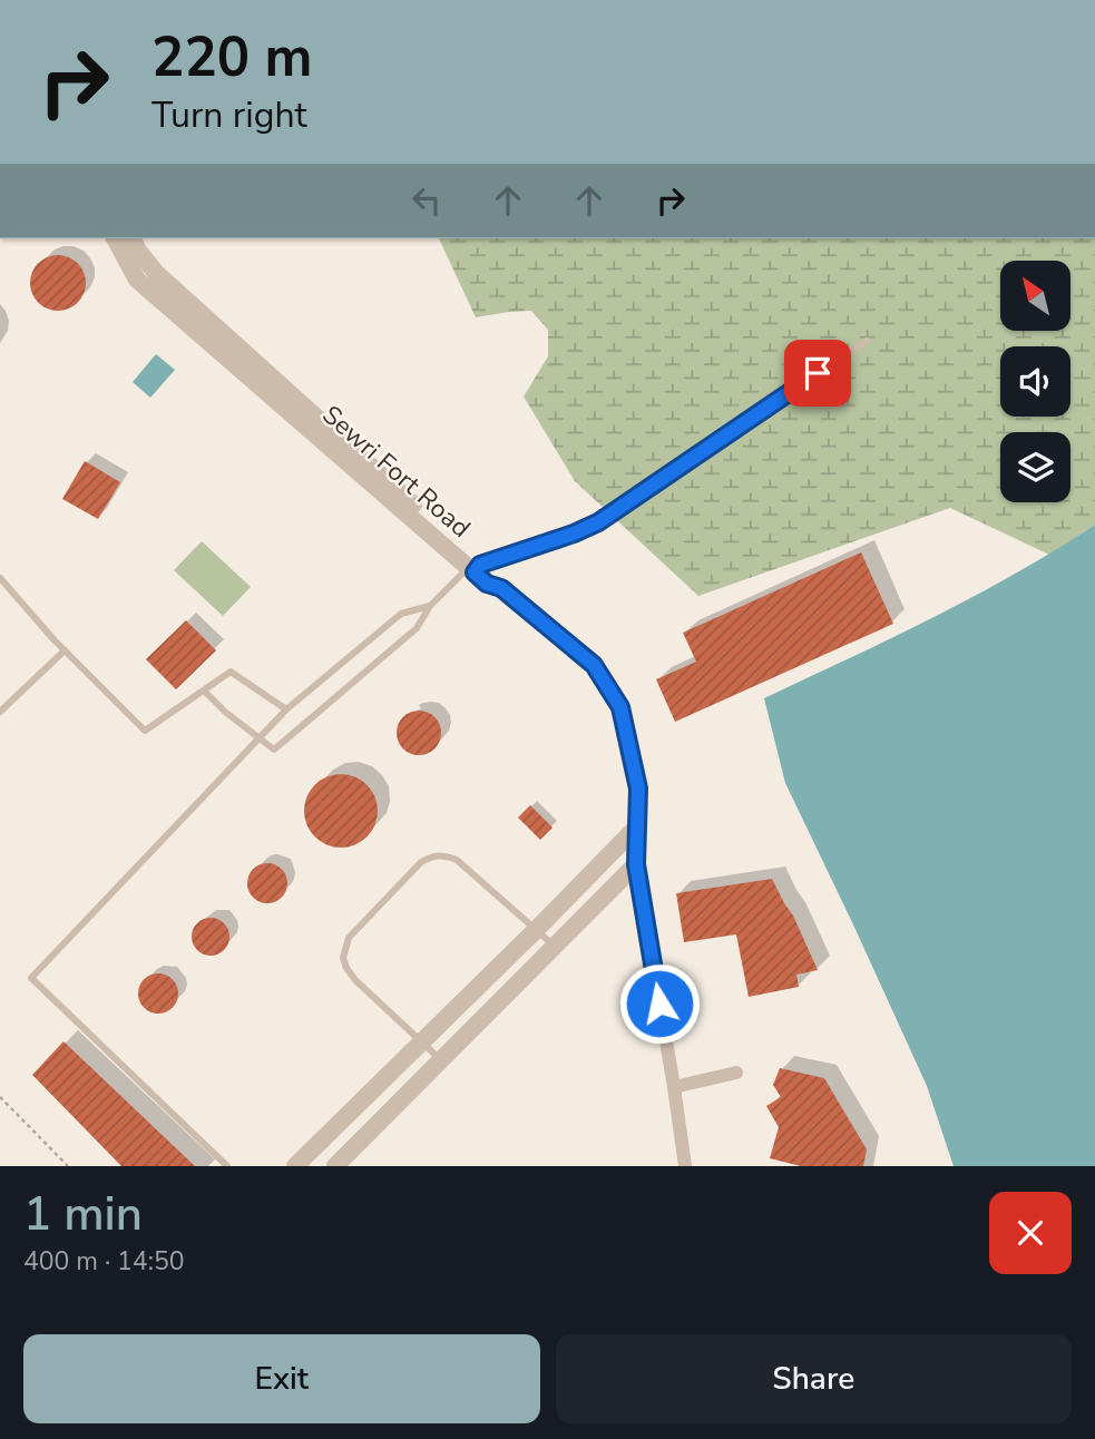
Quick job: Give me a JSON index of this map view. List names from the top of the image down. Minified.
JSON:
{"streets":{"street":["Sewri Fort Road"]},"north":"top left","page":{"turn":["220 m","Turn right"],"heading":["1 min","400 m · 14:50"],"buttons":["Exit","Share"]}}
